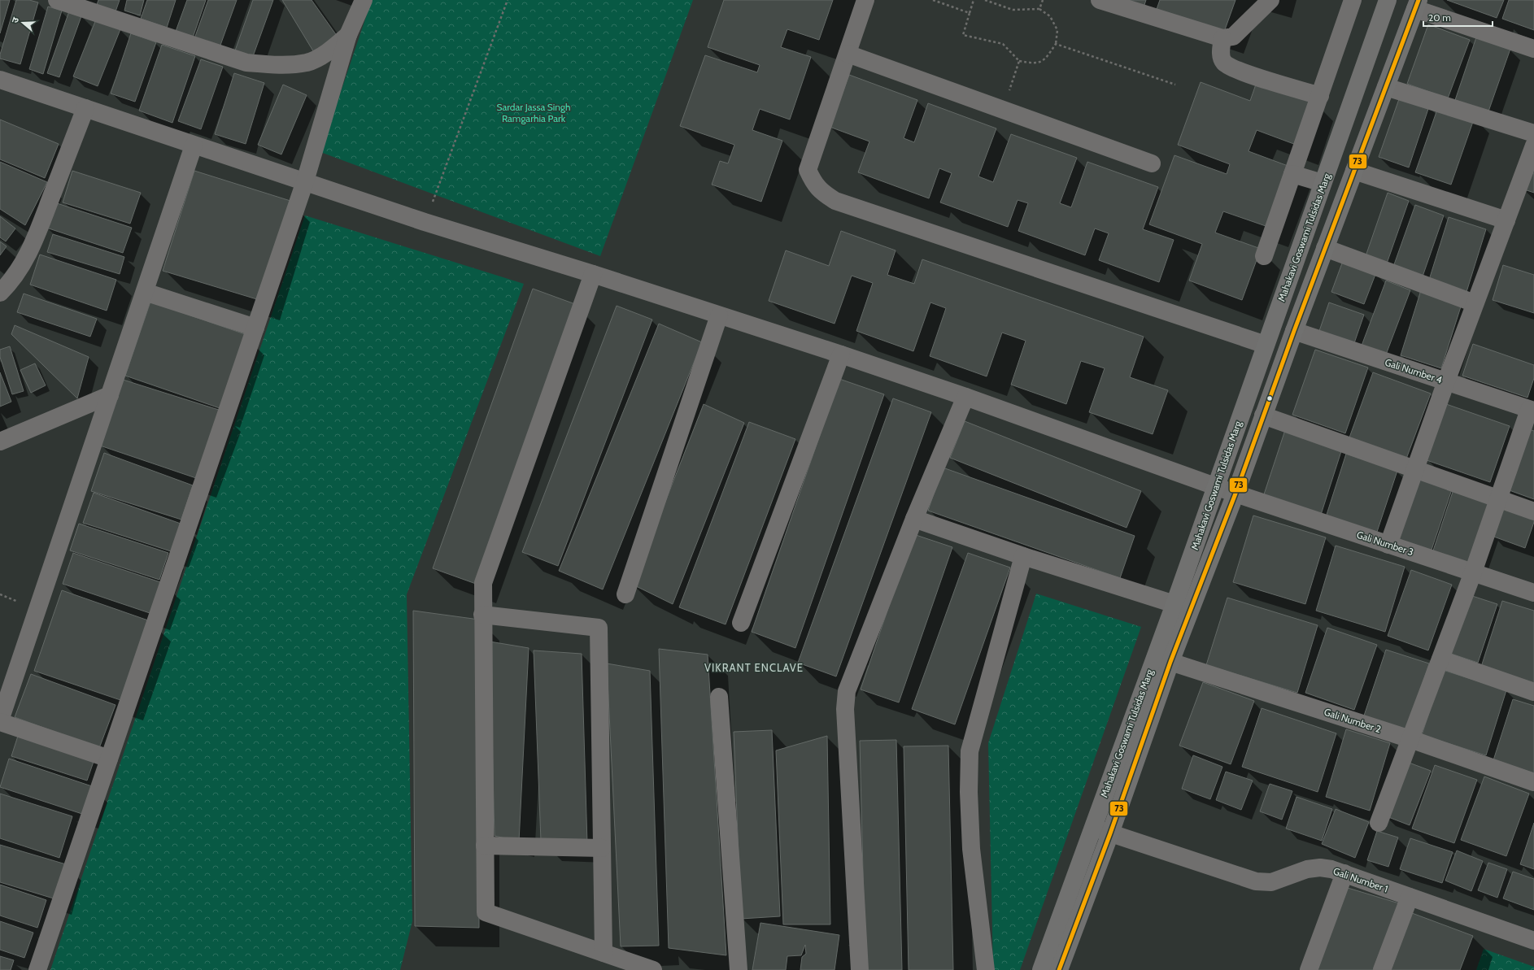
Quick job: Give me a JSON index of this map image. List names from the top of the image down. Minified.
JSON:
{"streets":{"street":["Mahakavi Goswami Tulsidas Marg","Gali Number 4","Gali Number 3","Gali Number 2","Gali Number 1"]},"crossings":[["Mahakavi Goswami Tulsidas Marg","Gali Number 4"],["Mahakavi Goswami Tulsidas Marg","Gali Number 3"],["Mahakavi Goswami Tulsidas Marg","Gali Number 2"],["Mahakavi Goswami Tulsidas Marg","Gali Number 1"]],"districts":["VIKRANT ENCLAVE"],"parks":["Sardar Jassa Singh Ramgarhia Park"],"lines":["transit line 73"],"scale_bar":"20 m","north":"left"}
